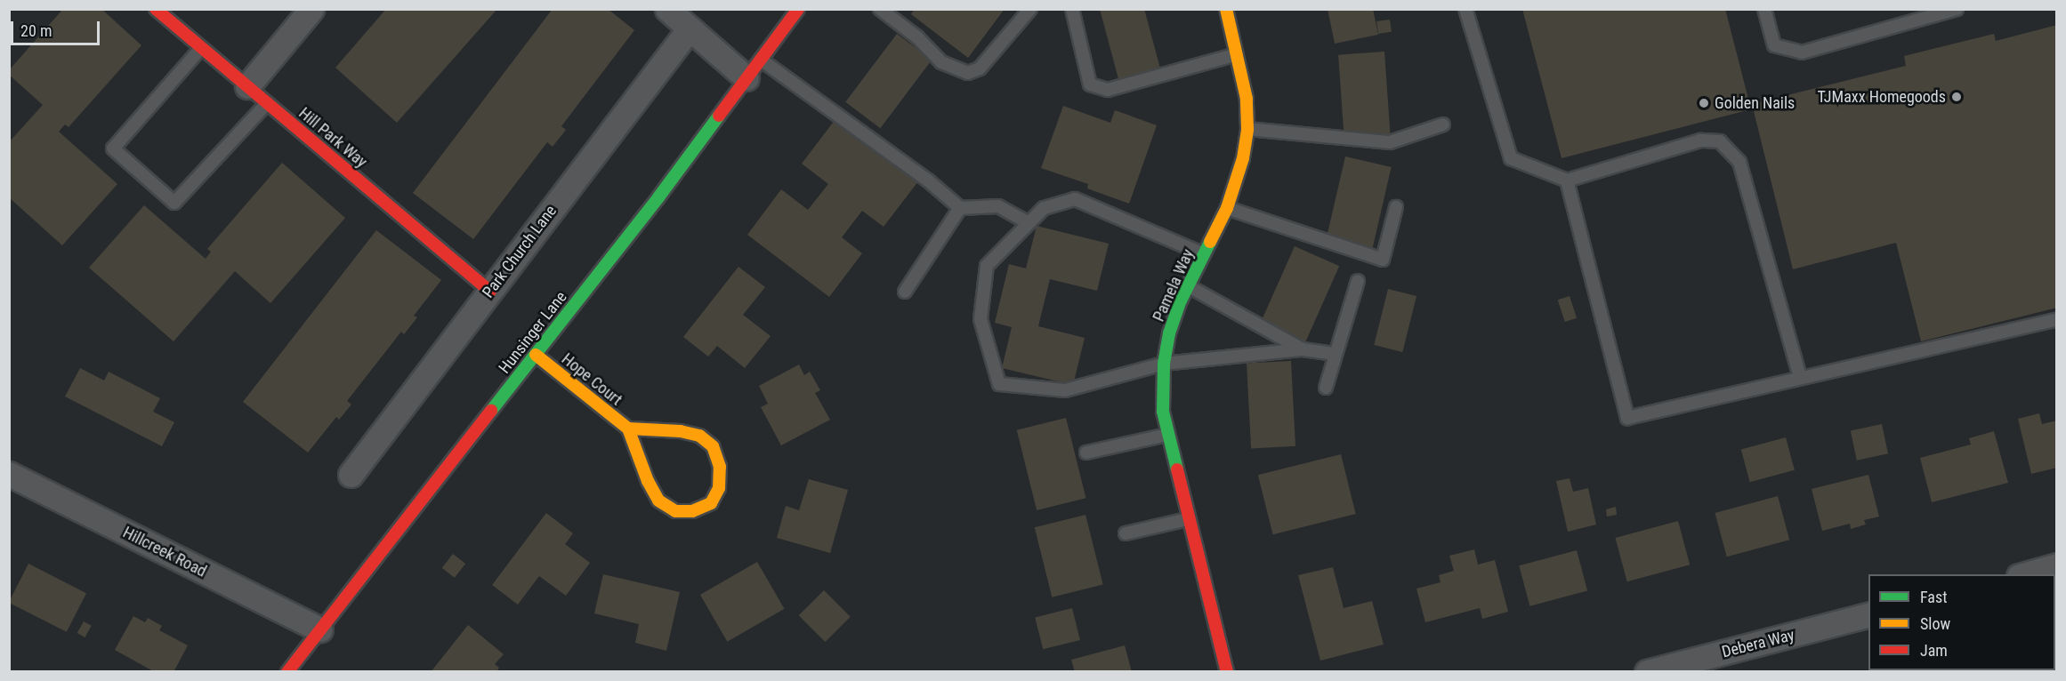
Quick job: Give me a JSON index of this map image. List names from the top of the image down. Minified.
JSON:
{"streets":{"street":["Hill Park Way","Park Church Lane","Pamela Way","Hunsinger Lane","Hope Court","Hillcreek Road","Debera Way"]},"crossings":[["Hill Park Way","Park Church Lane"],["Hunsinger Lane","Hope Court"],["Hunsinger Lane","Hillcreek Road"]],"places":["TJMaxx Homegoods","Golden Nails"],"legend":["Fast","Slow","Jam"],"scale_bar":"20 m"}
